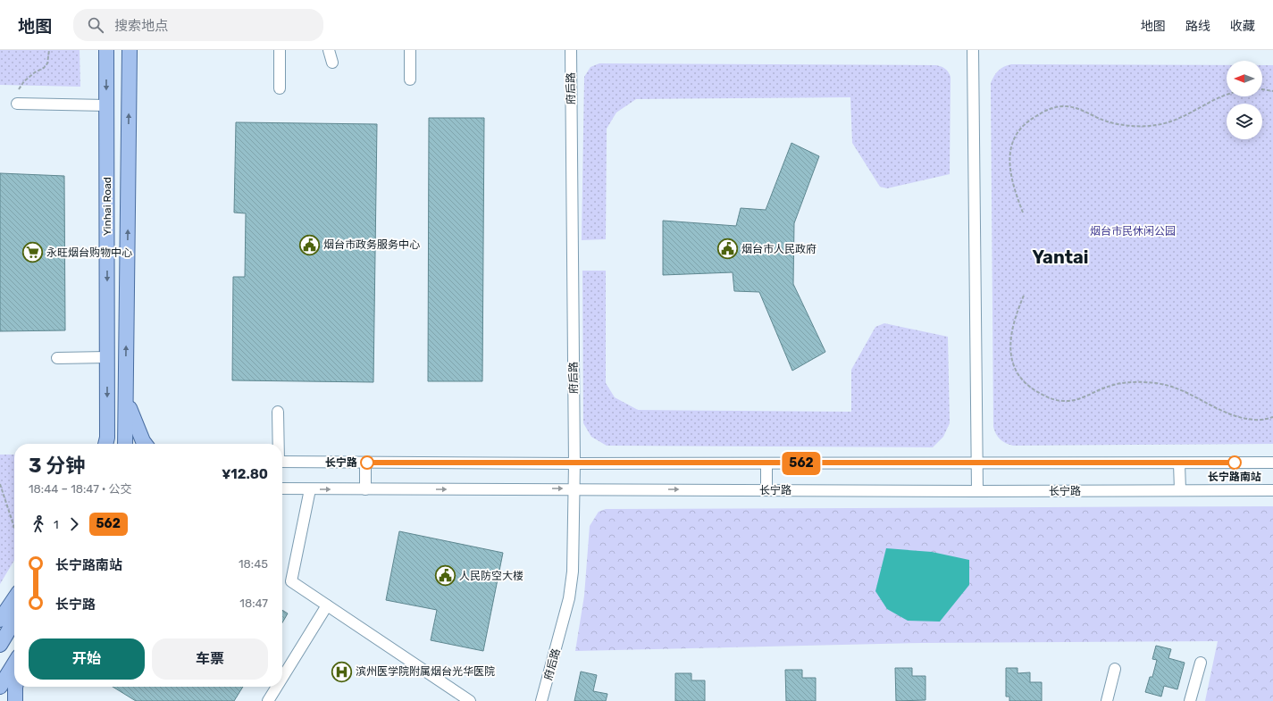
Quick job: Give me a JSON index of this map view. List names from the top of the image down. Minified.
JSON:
{"streets":{"main road":["Yinhai Road"],"street":["府后路","长宁路"]},"crossings":[["府后路","长宁路"]],"districts":["Yantai"],"parks":["烟台市民休闲公园"],"places":{"public building":["烟台市政务服务中心","烟台市人民政府","人民防空大楼"],"supermarket":["永旺烟台购物中心"],"other":["长宁路","长宁路南站"],"hospital":["滨州医学院附属烟台光华医院"]},"lines":["bus line 562"],"north":"left","page":{"header":"地图","search":"搜索地点","nav":["地图","路线","收藏"],"on_map":"562","heading":["3 分钟","18:44 – 18:47 · 公交","¥12.80"],"legs":["1","562"],"list":[{"name":"长宁路南站","value":"18:45"},{"name":"长宁路","value":"18:47"}],"buttons":["开始","车票"]}}
